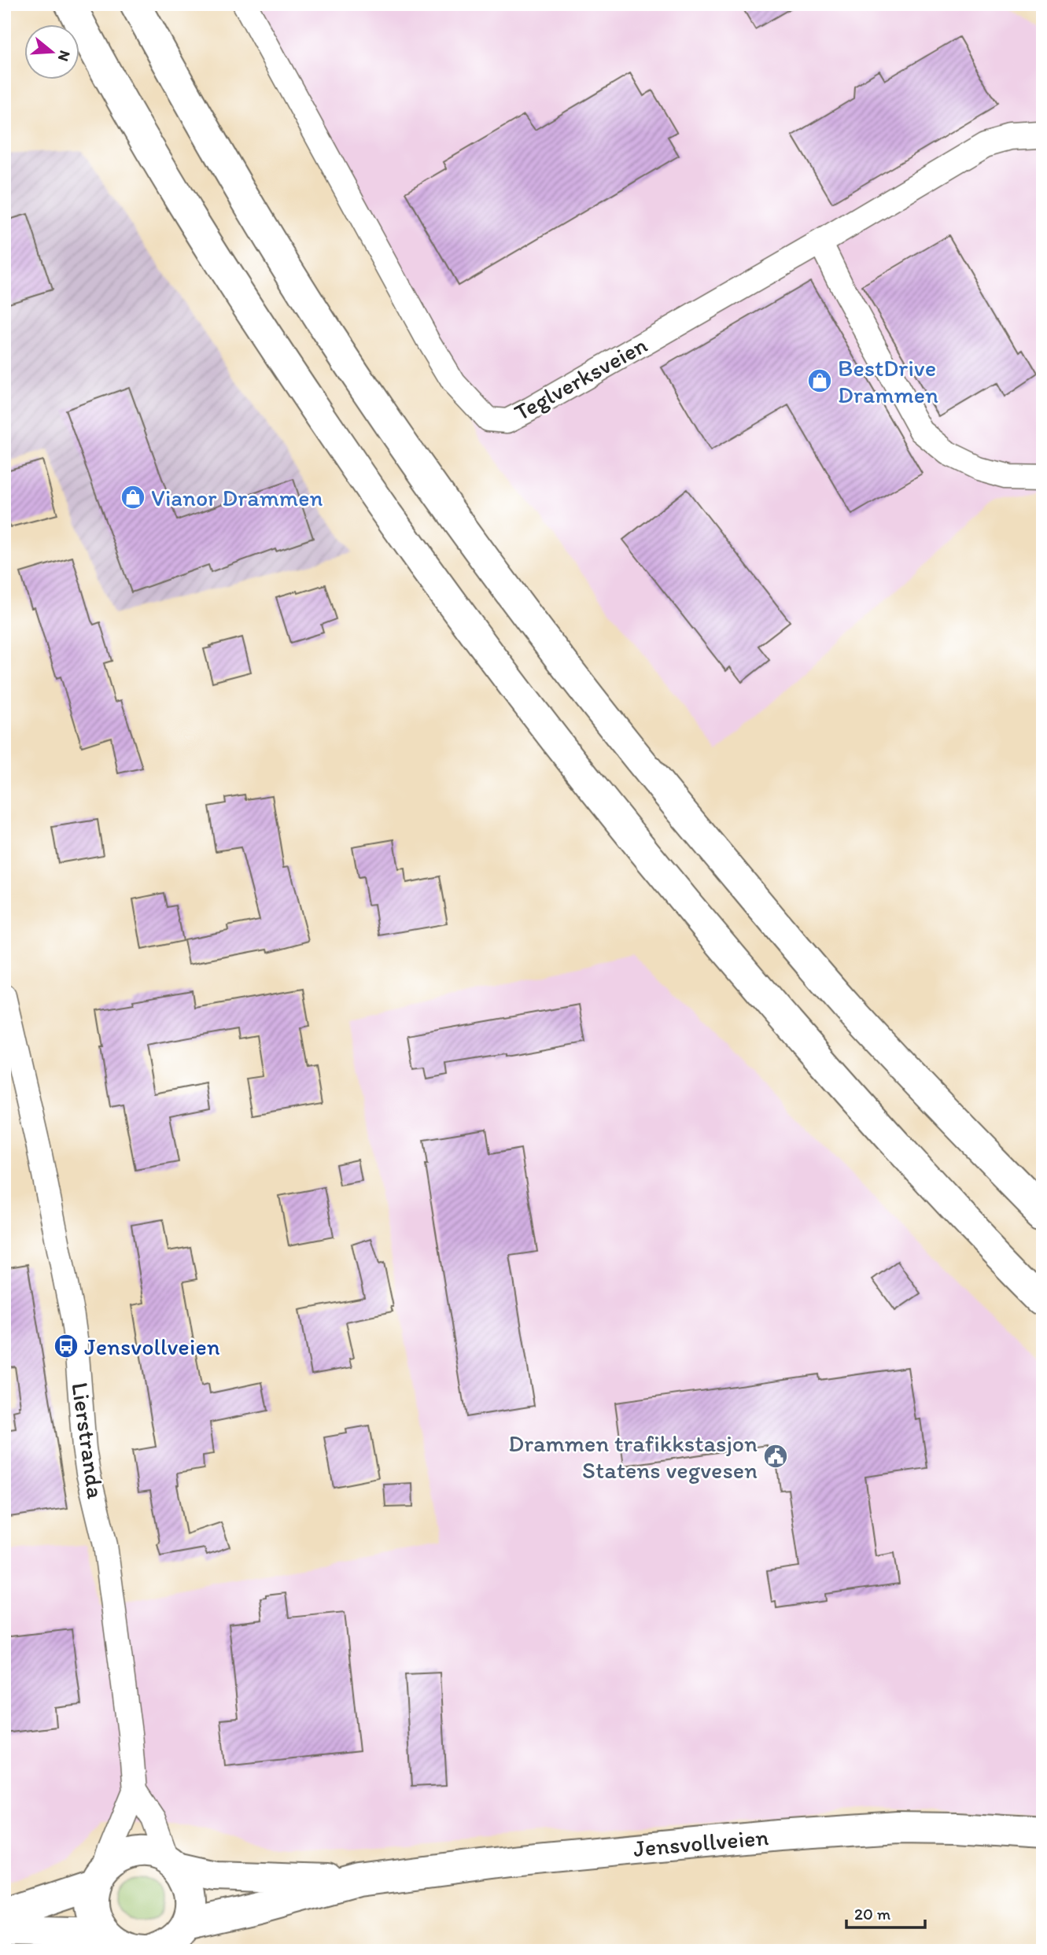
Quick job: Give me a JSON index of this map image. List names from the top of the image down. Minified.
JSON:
{"streets":{"main road":["Jensvollveien"],"street":["Teglverksveien","Lierstranda"]},"crossings":[["Lierstranda","Jensvollveien"]],"places":{"shop":["BestDrive Drammen","Vianor Drammen"],"bus stop":["Jensvollveien"],"public building":["Drammen trafikkstasjon Statens vegvesen"]},"scale_bar":"20 m","north":"right"}
